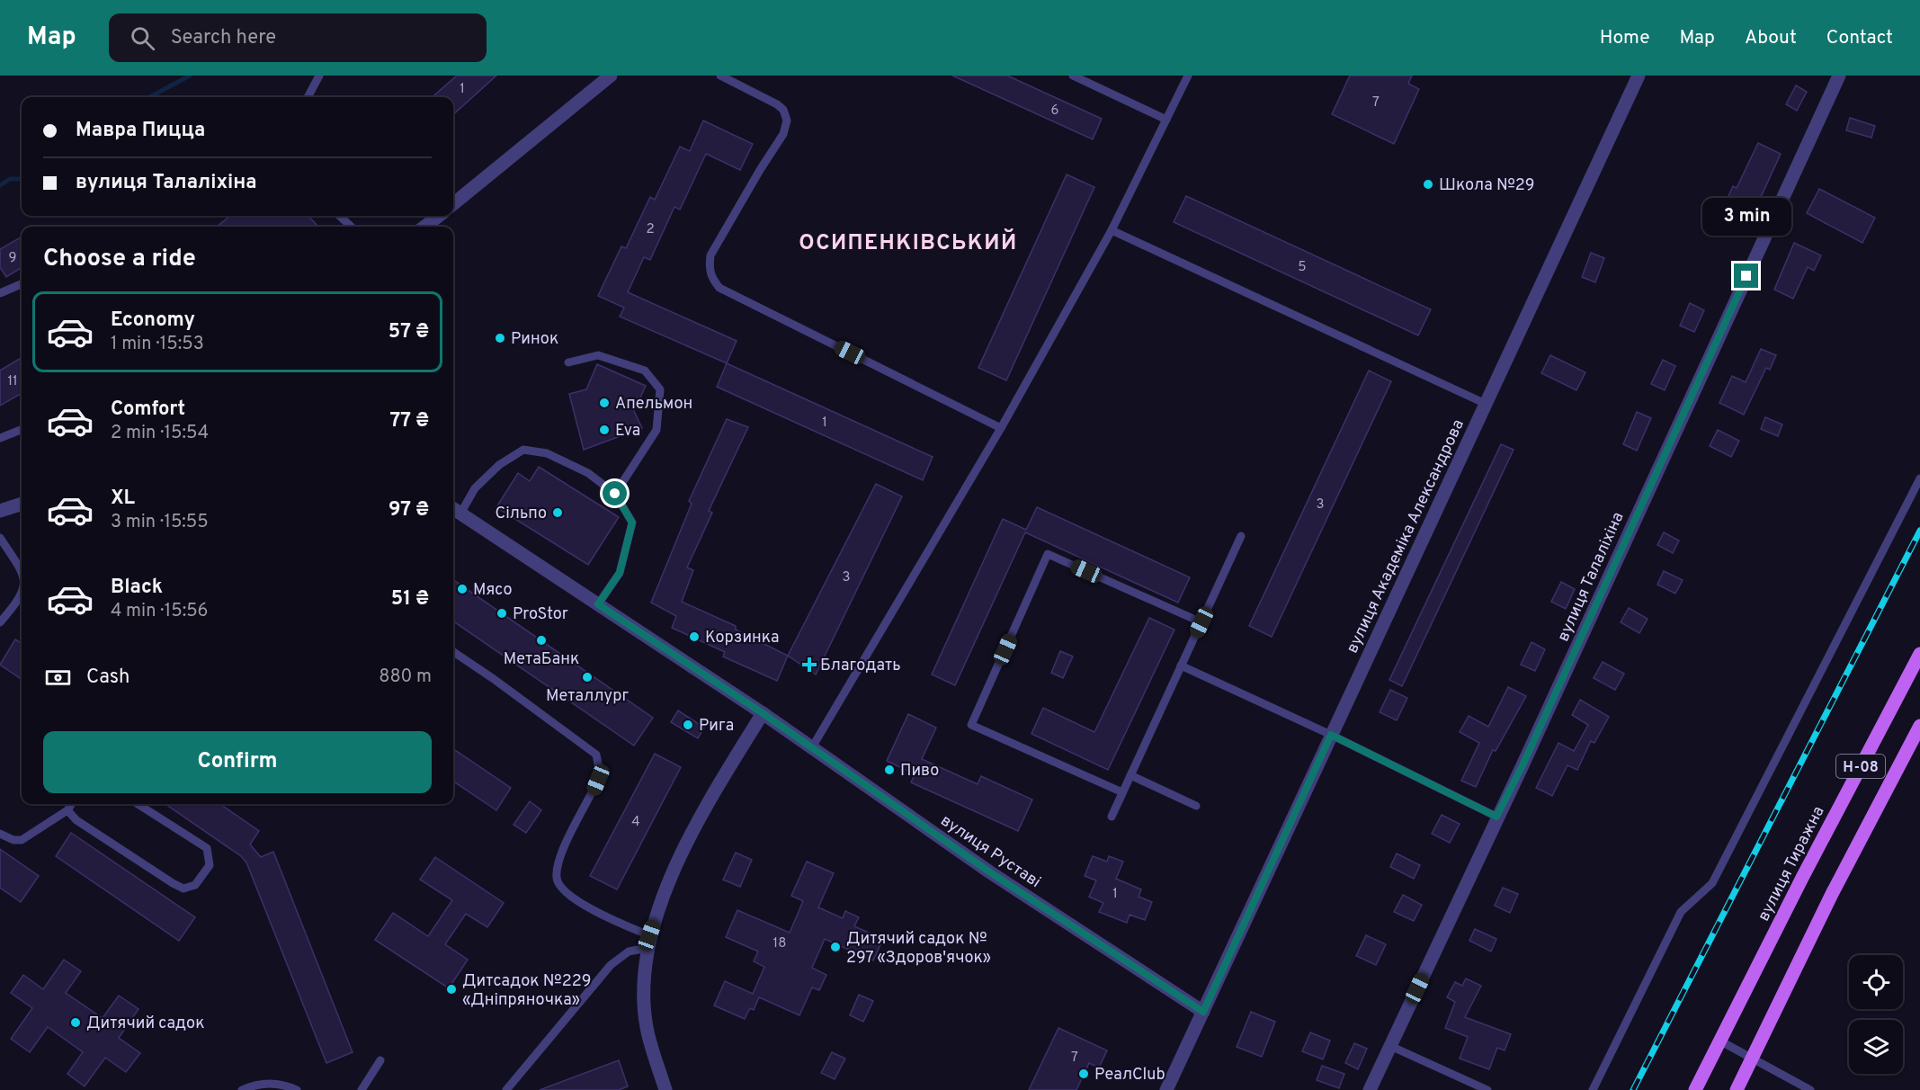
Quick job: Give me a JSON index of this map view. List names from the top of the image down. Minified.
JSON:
{"streets":{"main road":["Н-08","вулиця Тиражна"],"street":["вулиця Академіка Александрова","вулиця Талаліхіна","вулиця Руставі"]},"crossings":[["вулиця Академіка Александрова","вулиця Руставі"]],"districts":["ОСИПЕНКІВСЬКИЙ"],"places":{"other":["Школа №29","Ринок","Апельмон","Eva","Сільпо","Мясо","ProStor","Корзинка","МетаБанк","Металлург","Рига","Пиво","Дитячий садок № 297 «Здоров'ячок»","Дитсадок №229 «Дніпряночка»","Дитячий садок","РеалClub"],"health":["Благодать"]},"house_numbers":["1","7","6","2","9","5","11","1","3","3","4","1","18","7"],"page":{"header":"Map","search":"Search here","nav":["Home","Map","About","Contact"],"banner":["Мавра Пицца","вулиця Талаліхіна"],"bubble":"3 min","heading":"Choose a ride","list":[{"name":"Economy","note":"1 min · 15:53","value":"57 ₴"},{"name":"Comfort","note":"2 min · 15:54","value":"77 ₴"},{"name":"XL","note":"3 min · 15:55","value":"97 ₴"},{"name":"Black","note":"4 min · 15:56","value":"51 ₴"}],"pay":["Cash","880 m"],"buttons":"Confirm"}}
